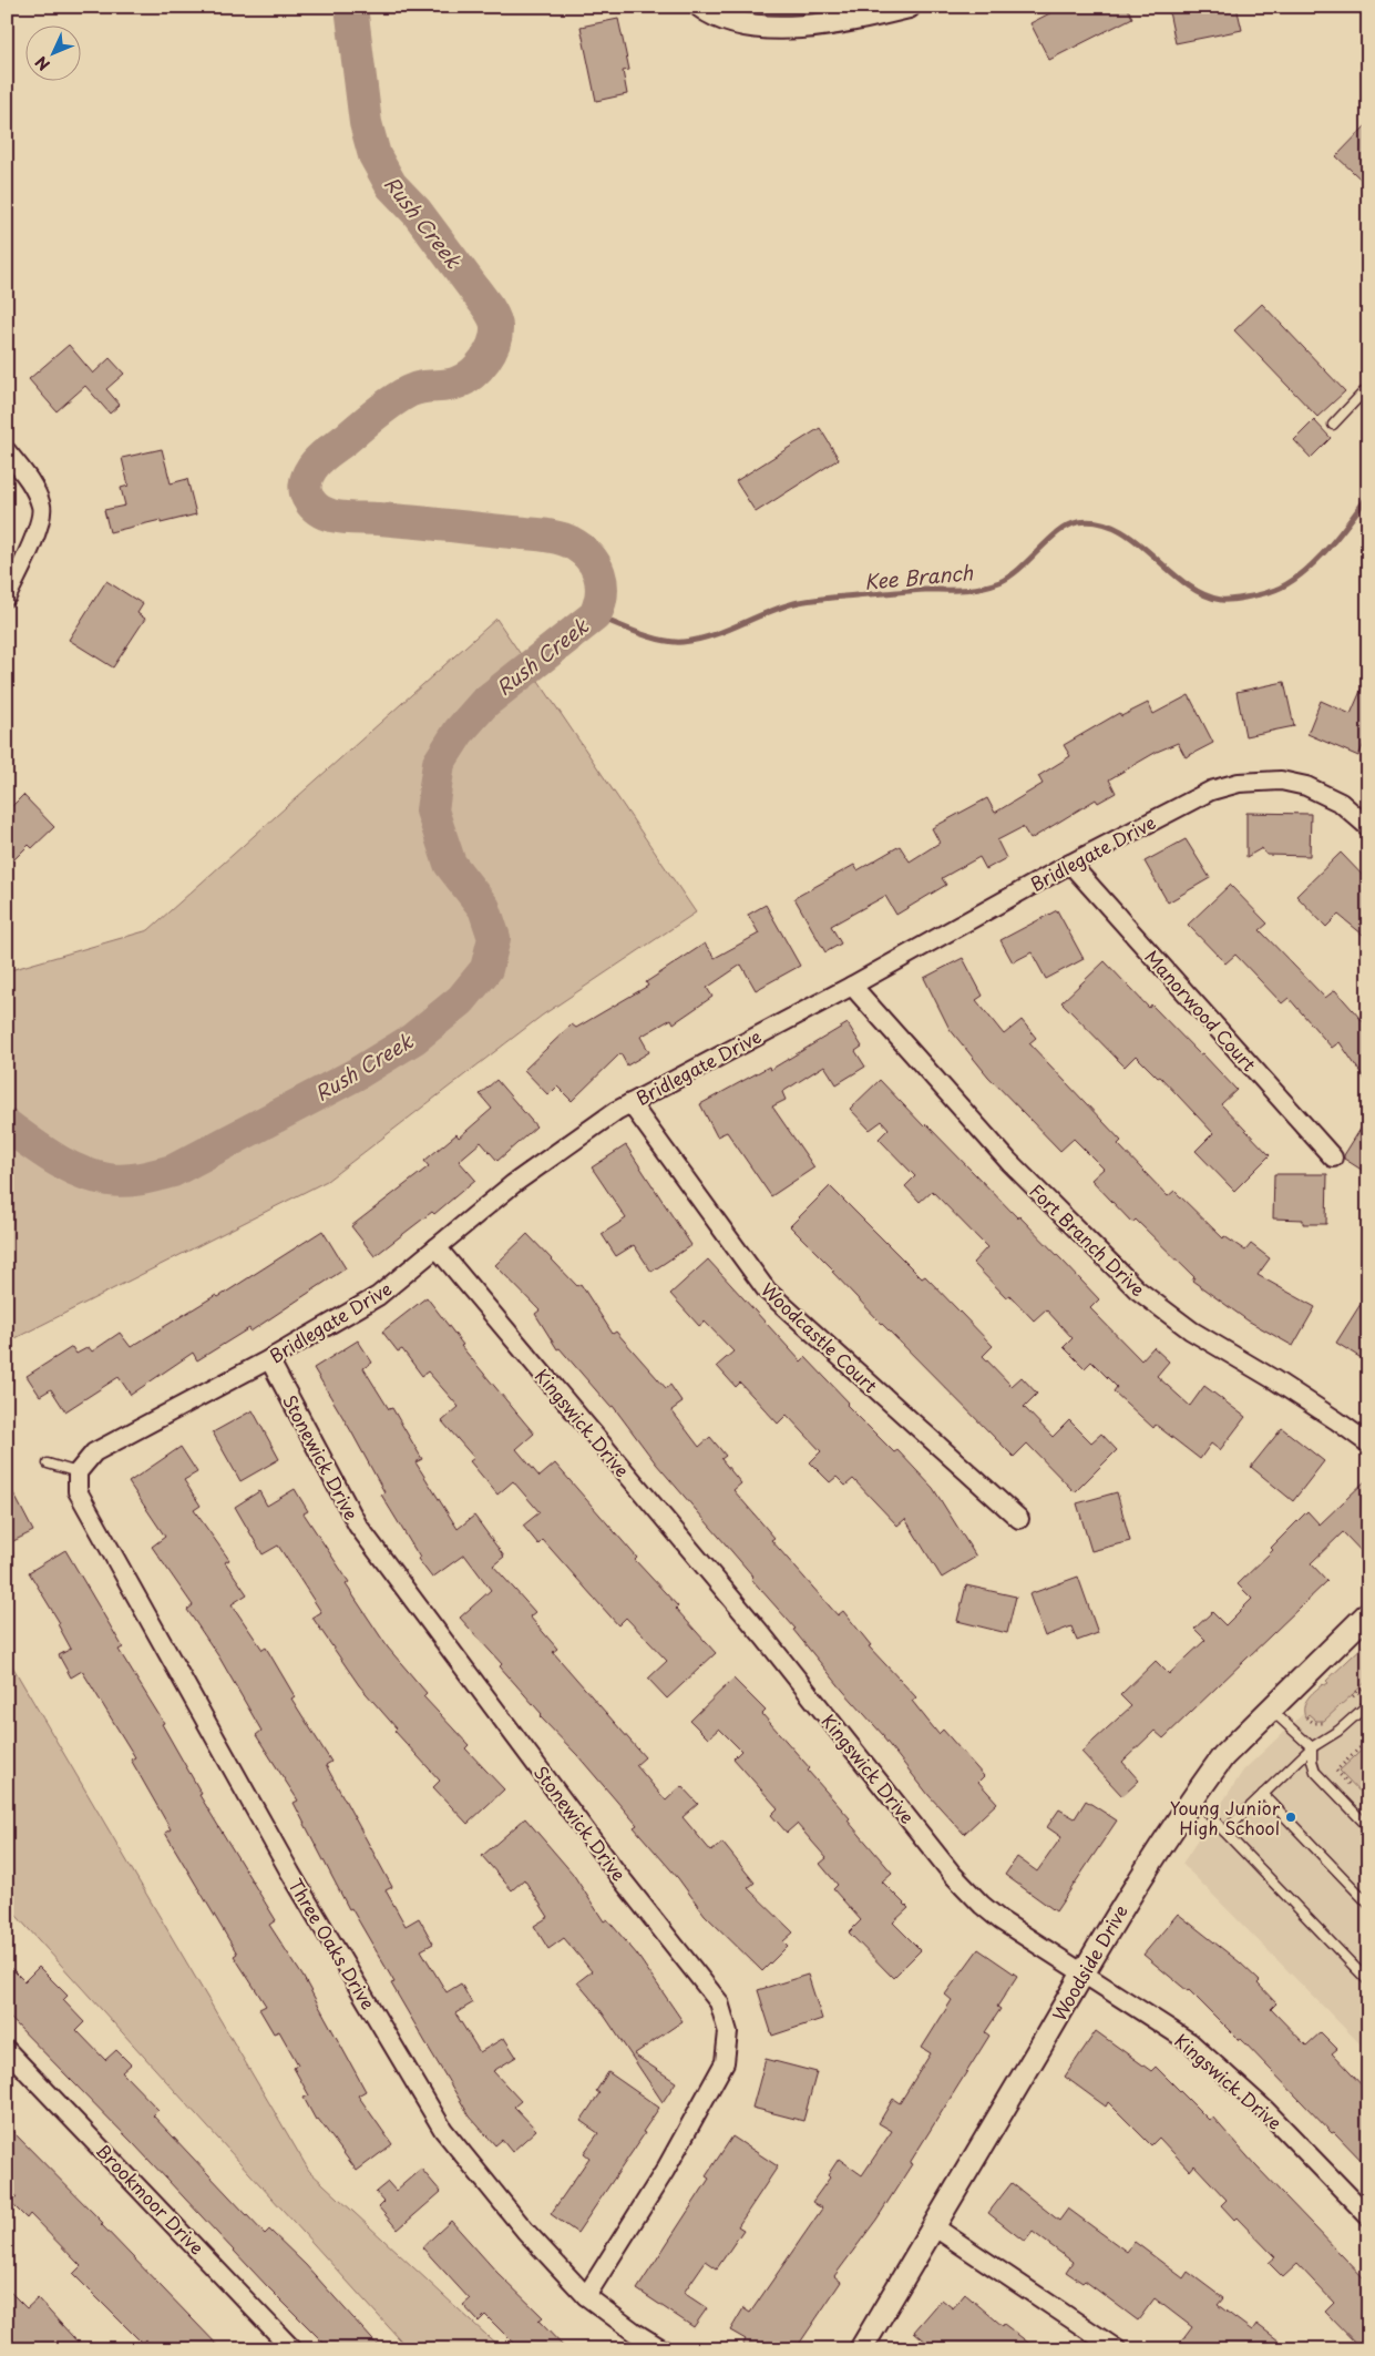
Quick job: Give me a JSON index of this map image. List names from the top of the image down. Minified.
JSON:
{"streets":{"street":["Bridlegate Drive","Manorwood Court","Fort Branch Drive","Woodcastle Court","Kingswick Drive","Stonewick Drive","Three Oaks Drive","Woodside Drive","Brookmoor Drive"]},"crossings":[["Bridlegate Drive","Manorwood Court"],["Bridlegate Drive","Fort Branch Drive"],["Bridlegate Drive","Woodcastle Court"],["Bridlegate Drive","Kingswick Drive"],["Bridlegate Drive","Stonewick Drive"],["Bridlegate Drive","Three Oaks Drive"],["Kingswick Drive","Woodside Drive"],["Stonewick Drive","Three Oaks Drive"]],"water":["Rush Creek","Kee Branch"],"places":["Young Junior High School"],"north":"bottom left"}
